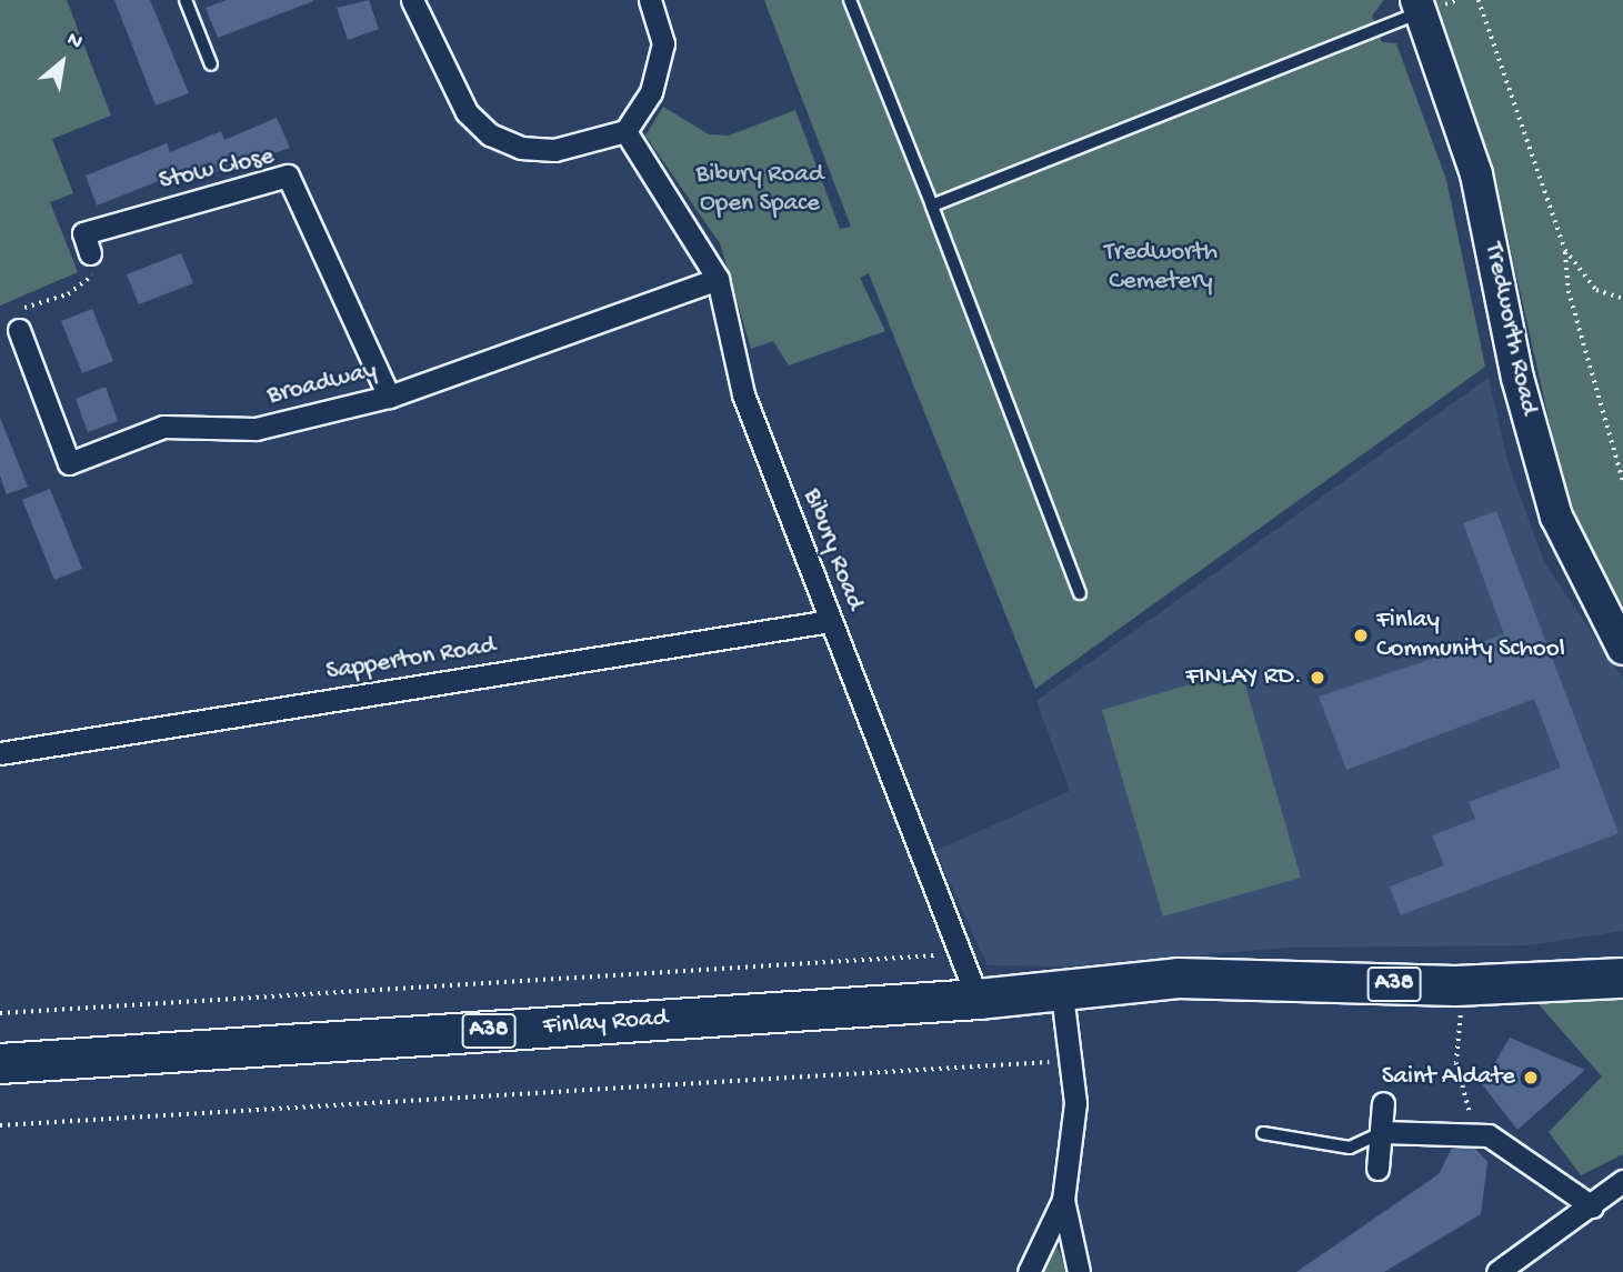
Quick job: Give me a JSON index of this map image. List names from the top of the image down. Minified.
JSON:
{"streets":{"highway":["A38","Finlay Road"],"street":["Stow Close","Tredworth Road","Broadway","Bibury Road","Sapperton Road"]},"crossings":[["Stow Close","Broadway"],["Broadway","Bibury Road"],["Bibury Road","Sapperton Road"],["Bibury Road","A38"],["Bibury Road","Finlay Road"],["A38","Finlay Road"]],"parks":["Bibury Road Open Space","Tredworth Cemetery"],"places":["Finlay Community School","FINLAY RD.","Saint Aldate"],"north":"top right"}
